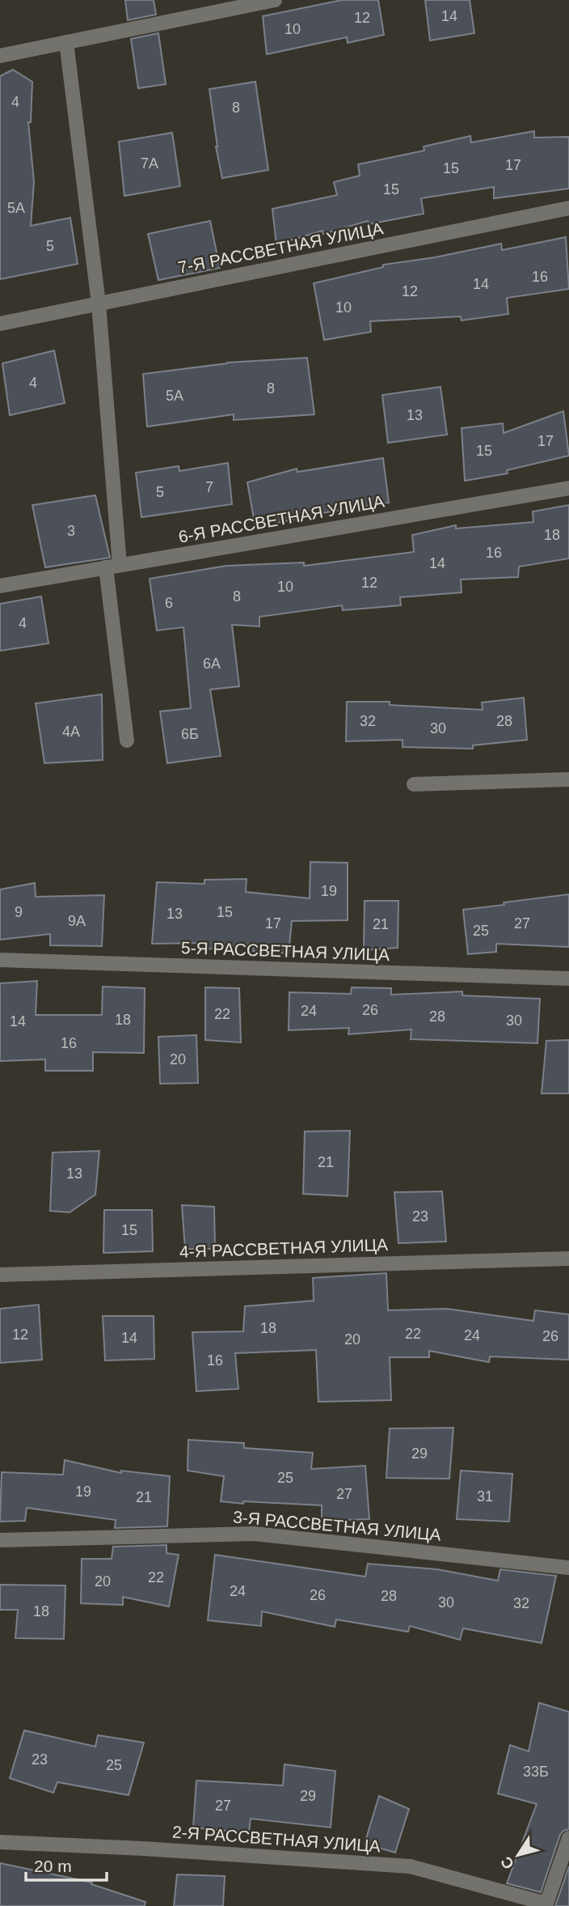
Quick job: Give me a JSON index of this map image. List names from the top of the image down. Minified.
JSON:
{"streets":{"street":["7-Я РАССВЕТНАЯ УЛИЦА","6-Я РАССВЕТНАЯ УЛИЦА","5-Я РАССВЕТНАЯ УЛИЦА","4-Я РАССВЕТНАЯ УЛИЦА","3-Я РАССВЕТНАЯ УЛИЦА","2-Я РАССВЕТНАЯ УЛИЦА"]},"house_numbers":["14","12","10","4","8","7А","17","15","15","5А","5","16","14","12","10","4","8","5А","13","17","15","7","5","3","18","16","14","12","10","8","6","4","6А","32","28","30","4А","6Б","19","9","15","13","9А","17","27","21","25","26","24","22","28","18","30","14","16","20","21","13","23","15","18","22","12","24","26","14","20","16","29","25","19","27","31","21","22","20","24","26","28","30","32","18","23","25","33Б","29","27"],"scale_bar":"20 m","north":"bottom left"}
